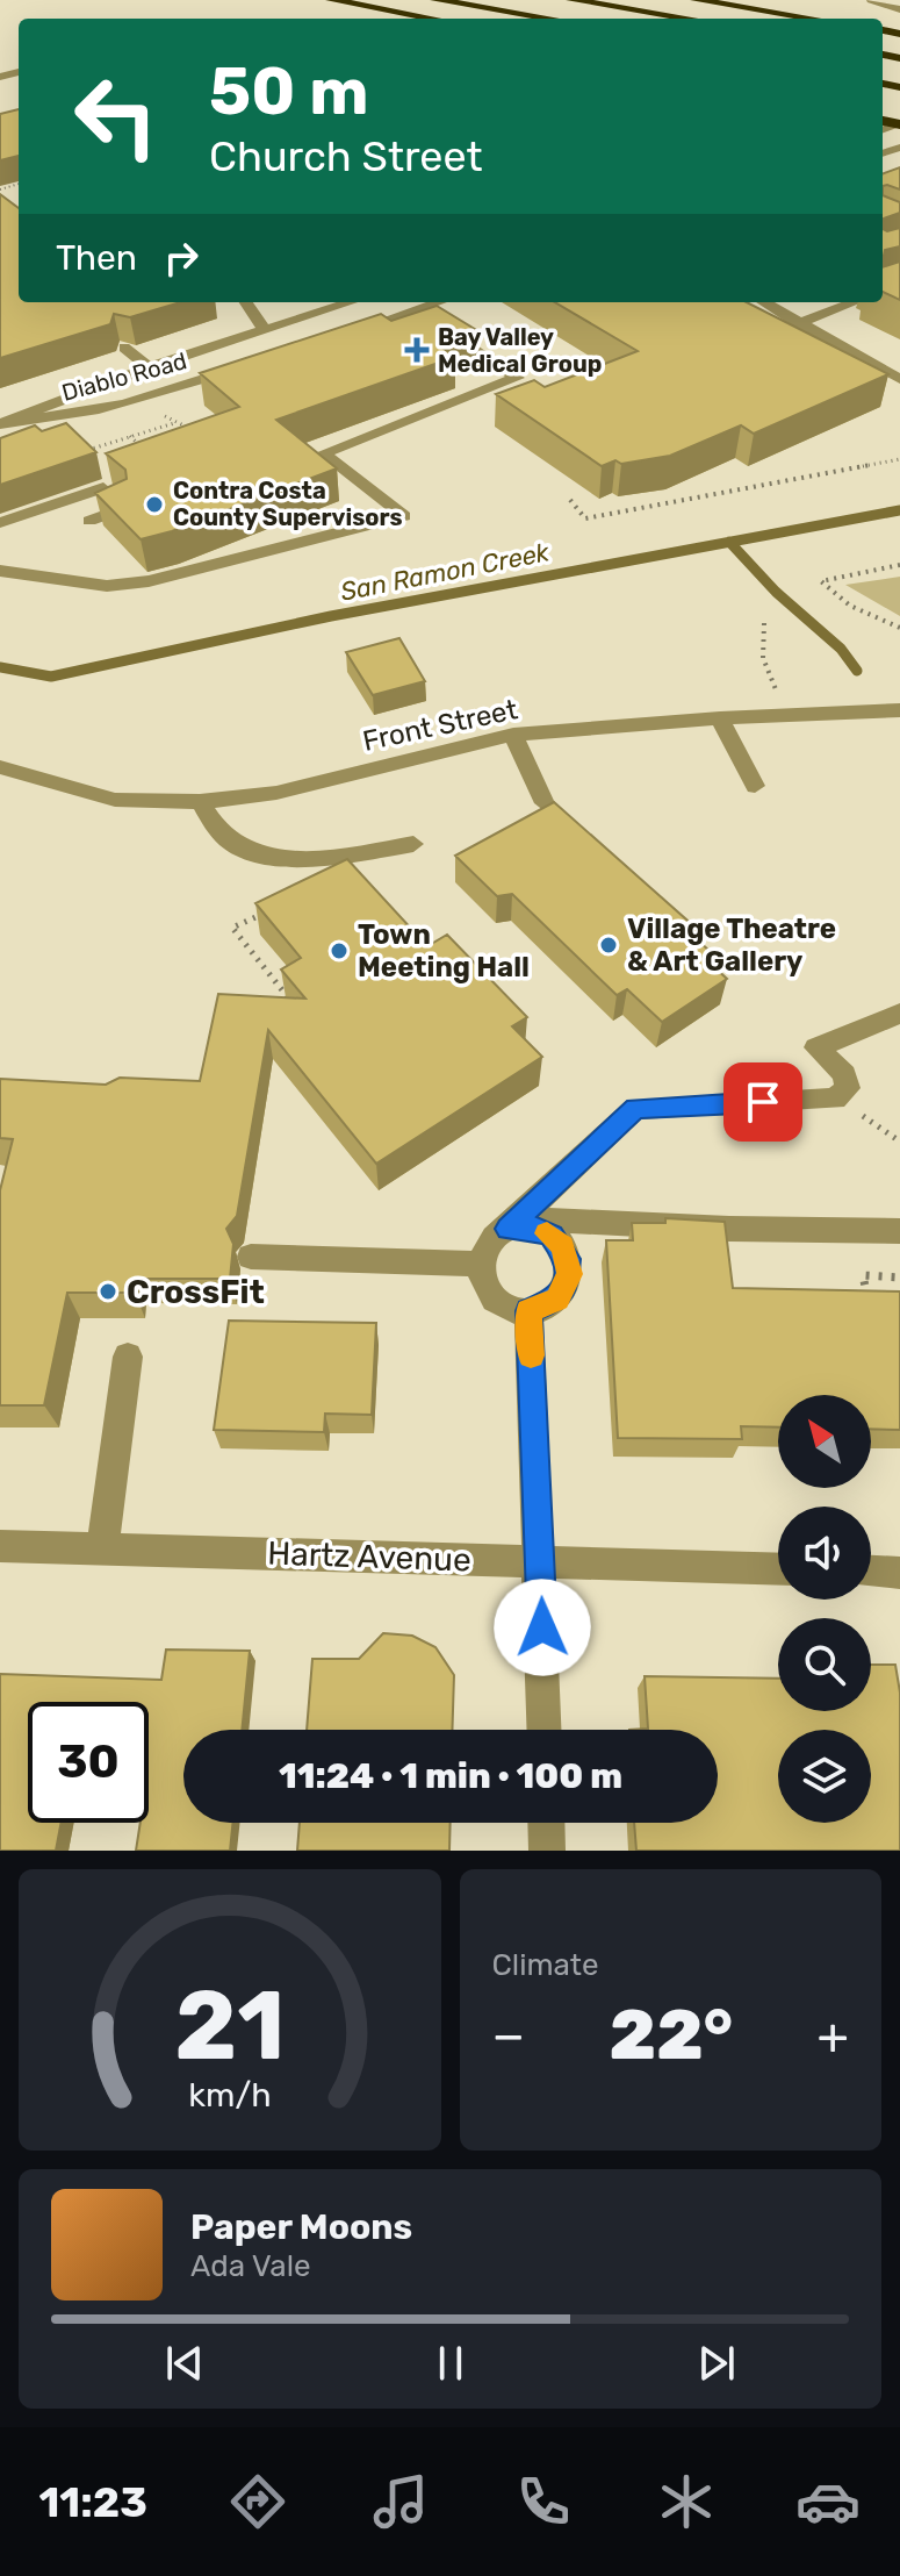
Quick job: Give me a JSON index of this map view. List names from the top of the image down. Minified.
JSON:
{"streets":{"street":["Diablo Road","Front Street","Hartz Avenue"]},"water":["San Ramon Creek"],"places":{"health":["Bay Valley Medical Group"],"other":["Contra Costa County Supervisors","Village Theatre & Art Gallery","Town Meeting Hall","CrossFit"]},"north":"top left","page":{"turn":["50 m","Church Street"],"then":"Then","limit":"30","trip":"11:24 · 1 min · 100 m","tile":"Climate","heat":["−","22°","+"],"song":["Paper Moons","Ada Vale"],"tabs":"11:23","gauge":["21","km/h"]}}
